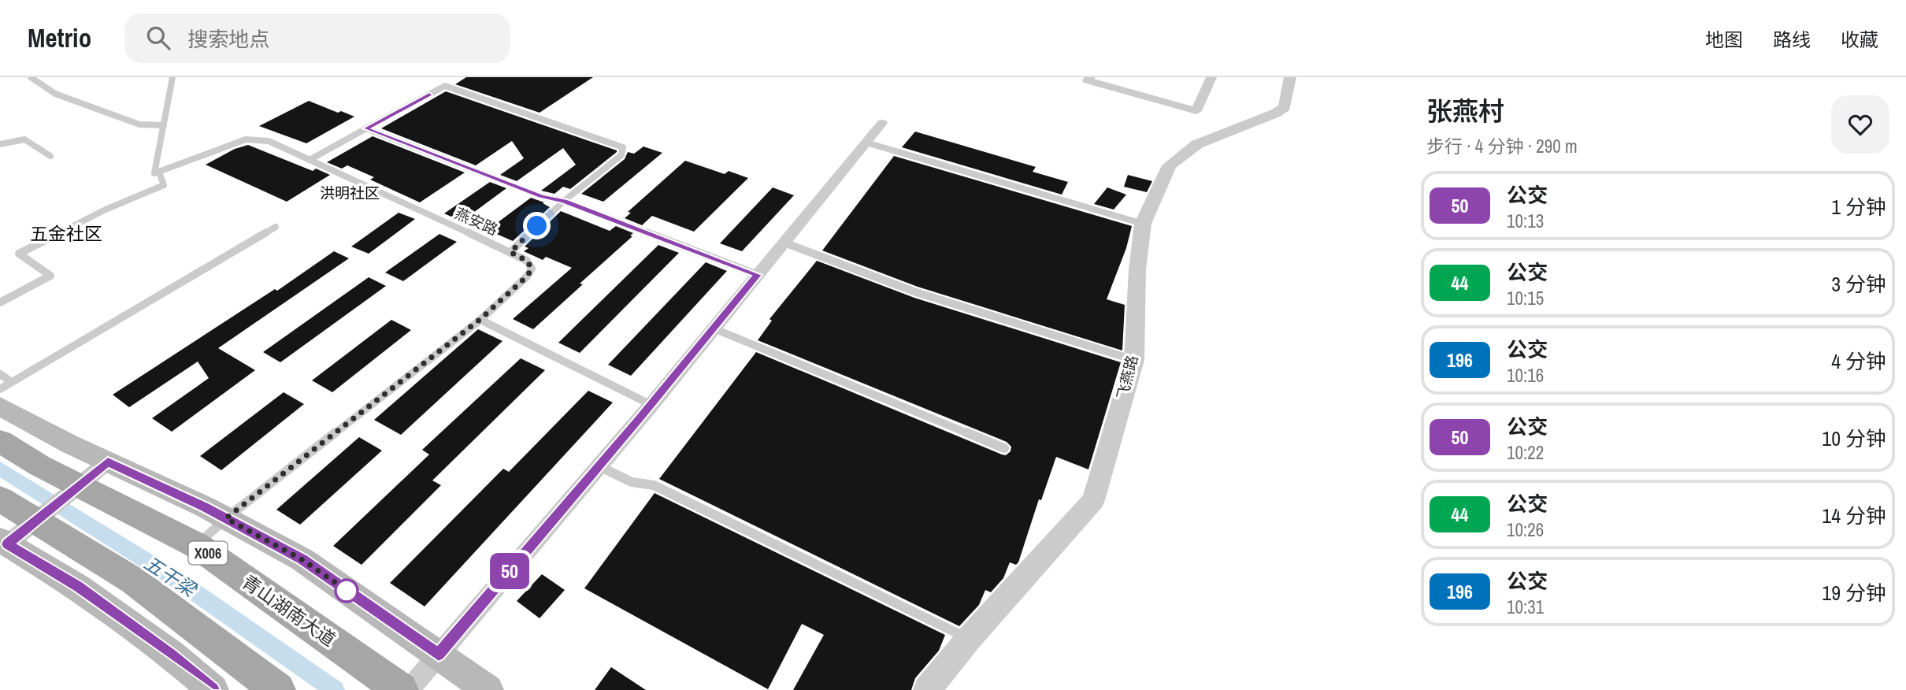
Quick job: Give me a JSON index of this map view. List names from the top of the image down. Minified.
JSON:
{"streets":{"main road":["X006","青山湖南大道"],"street":["飞燕路"],"lane":["燕安路"]},"crossings":[["燕安路","青山湖南大道"]],"districts":["洪明社区","五金社区"],"water":["五干梁"],"lines":["bus line 50"],"page":{"header":"Metrio","search":"搜索地点","nav":["地图","路线","收藏"],"on_map":"50","heading":["张燕村","步行 · 4 分钟 · 290 m"],"list":[{"mark":"50","name":"公交","note":"10:13","value":"1 分钟"},{"mark":"44","name":"公交","note":"10:15","value":"3 分钟"},{"mark":"196","name":"公交","note":"10:16","value":"4 分钟"},{"mark":"50","name":"公交","note":"10:22","value":"10 分钟"},{"mark":"44","name":"公交","note":"10:26","value":"14 分钟"},{"mark":"196","name":"公交","note":"10:31","value":"19 分钟"}]}}
